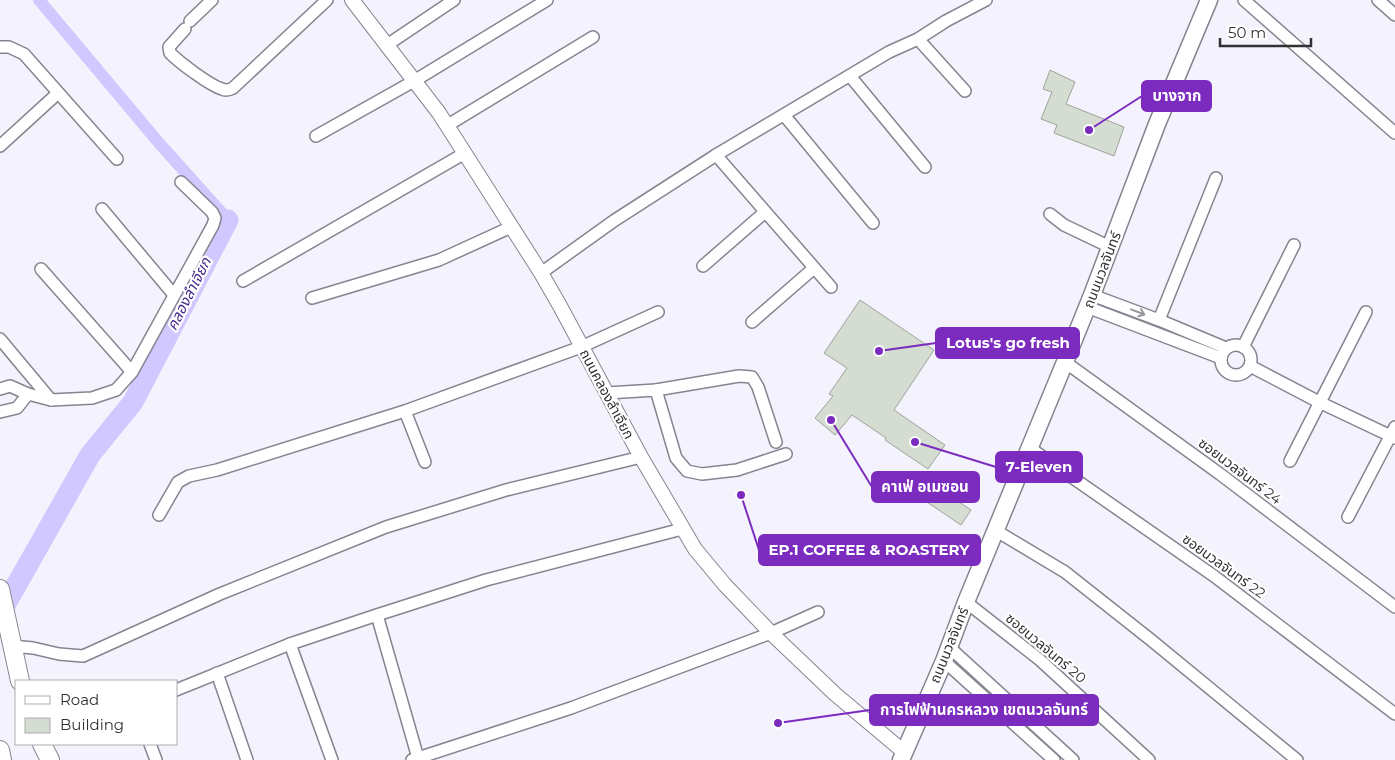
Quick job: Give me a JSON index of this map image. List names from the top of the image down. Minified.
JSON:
{"streets":{"main road":["ถนนนวลจันทร์"],"street":["ถนนคลองลำเจียก","ซอยนวลจันทร์ 24","ซอยนวลจันทร์ 22","ซอยนวลจันทร์ 20"]},"crossings":[["ถนนนวลจันทร์","ถนนคลองลำเจียก"],["ถนนนวลจันทร์","ซอยนวลจันทร์ 24"],["ถนนนวลจันทร์","ซอยนวลจันทร์ 22"],["ถนนนวลจันทร์","ซอยนวลจันทร์ 20"]],"water":["คลองลำเจียก"],"places":["บางจาก","Lotus's go fresh","คาเฟ่ อเมซอน","7-Eleven","EP.1 COFFEE & ROASTERY","การไฟฟ้านครหลวง เขตนวลจันทร์"],"legend":["Road","Building"],"scale_bar":"50 m"}
